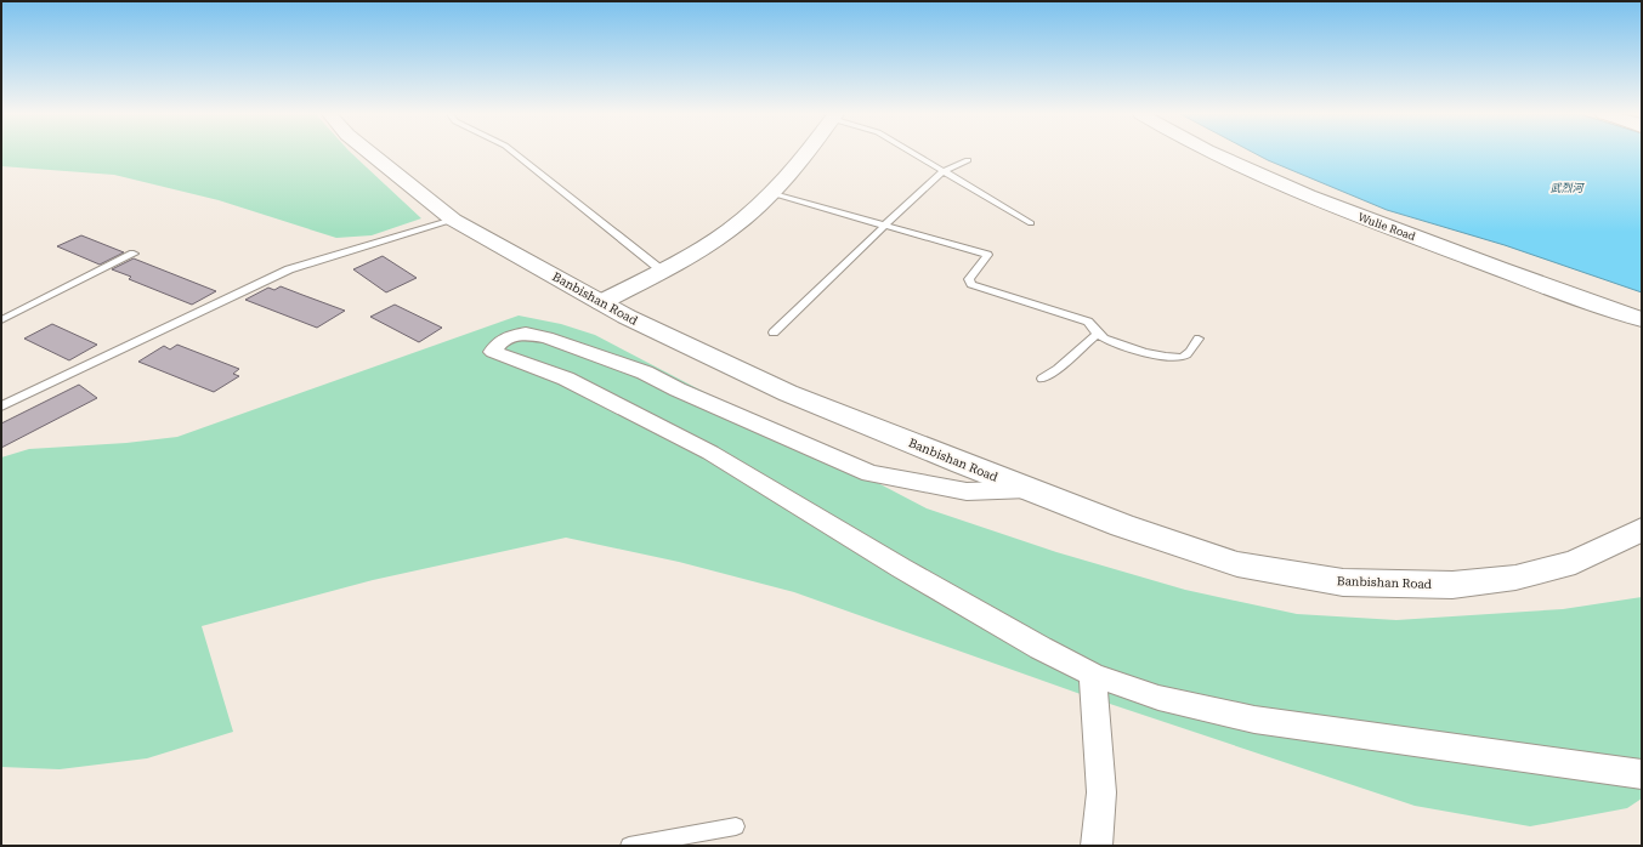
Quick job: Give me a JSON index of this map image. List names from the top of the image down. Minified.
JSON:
{"streets":{"main road":["Wulie Road","Banbishan Road"]},"water":["武烈河"]}
